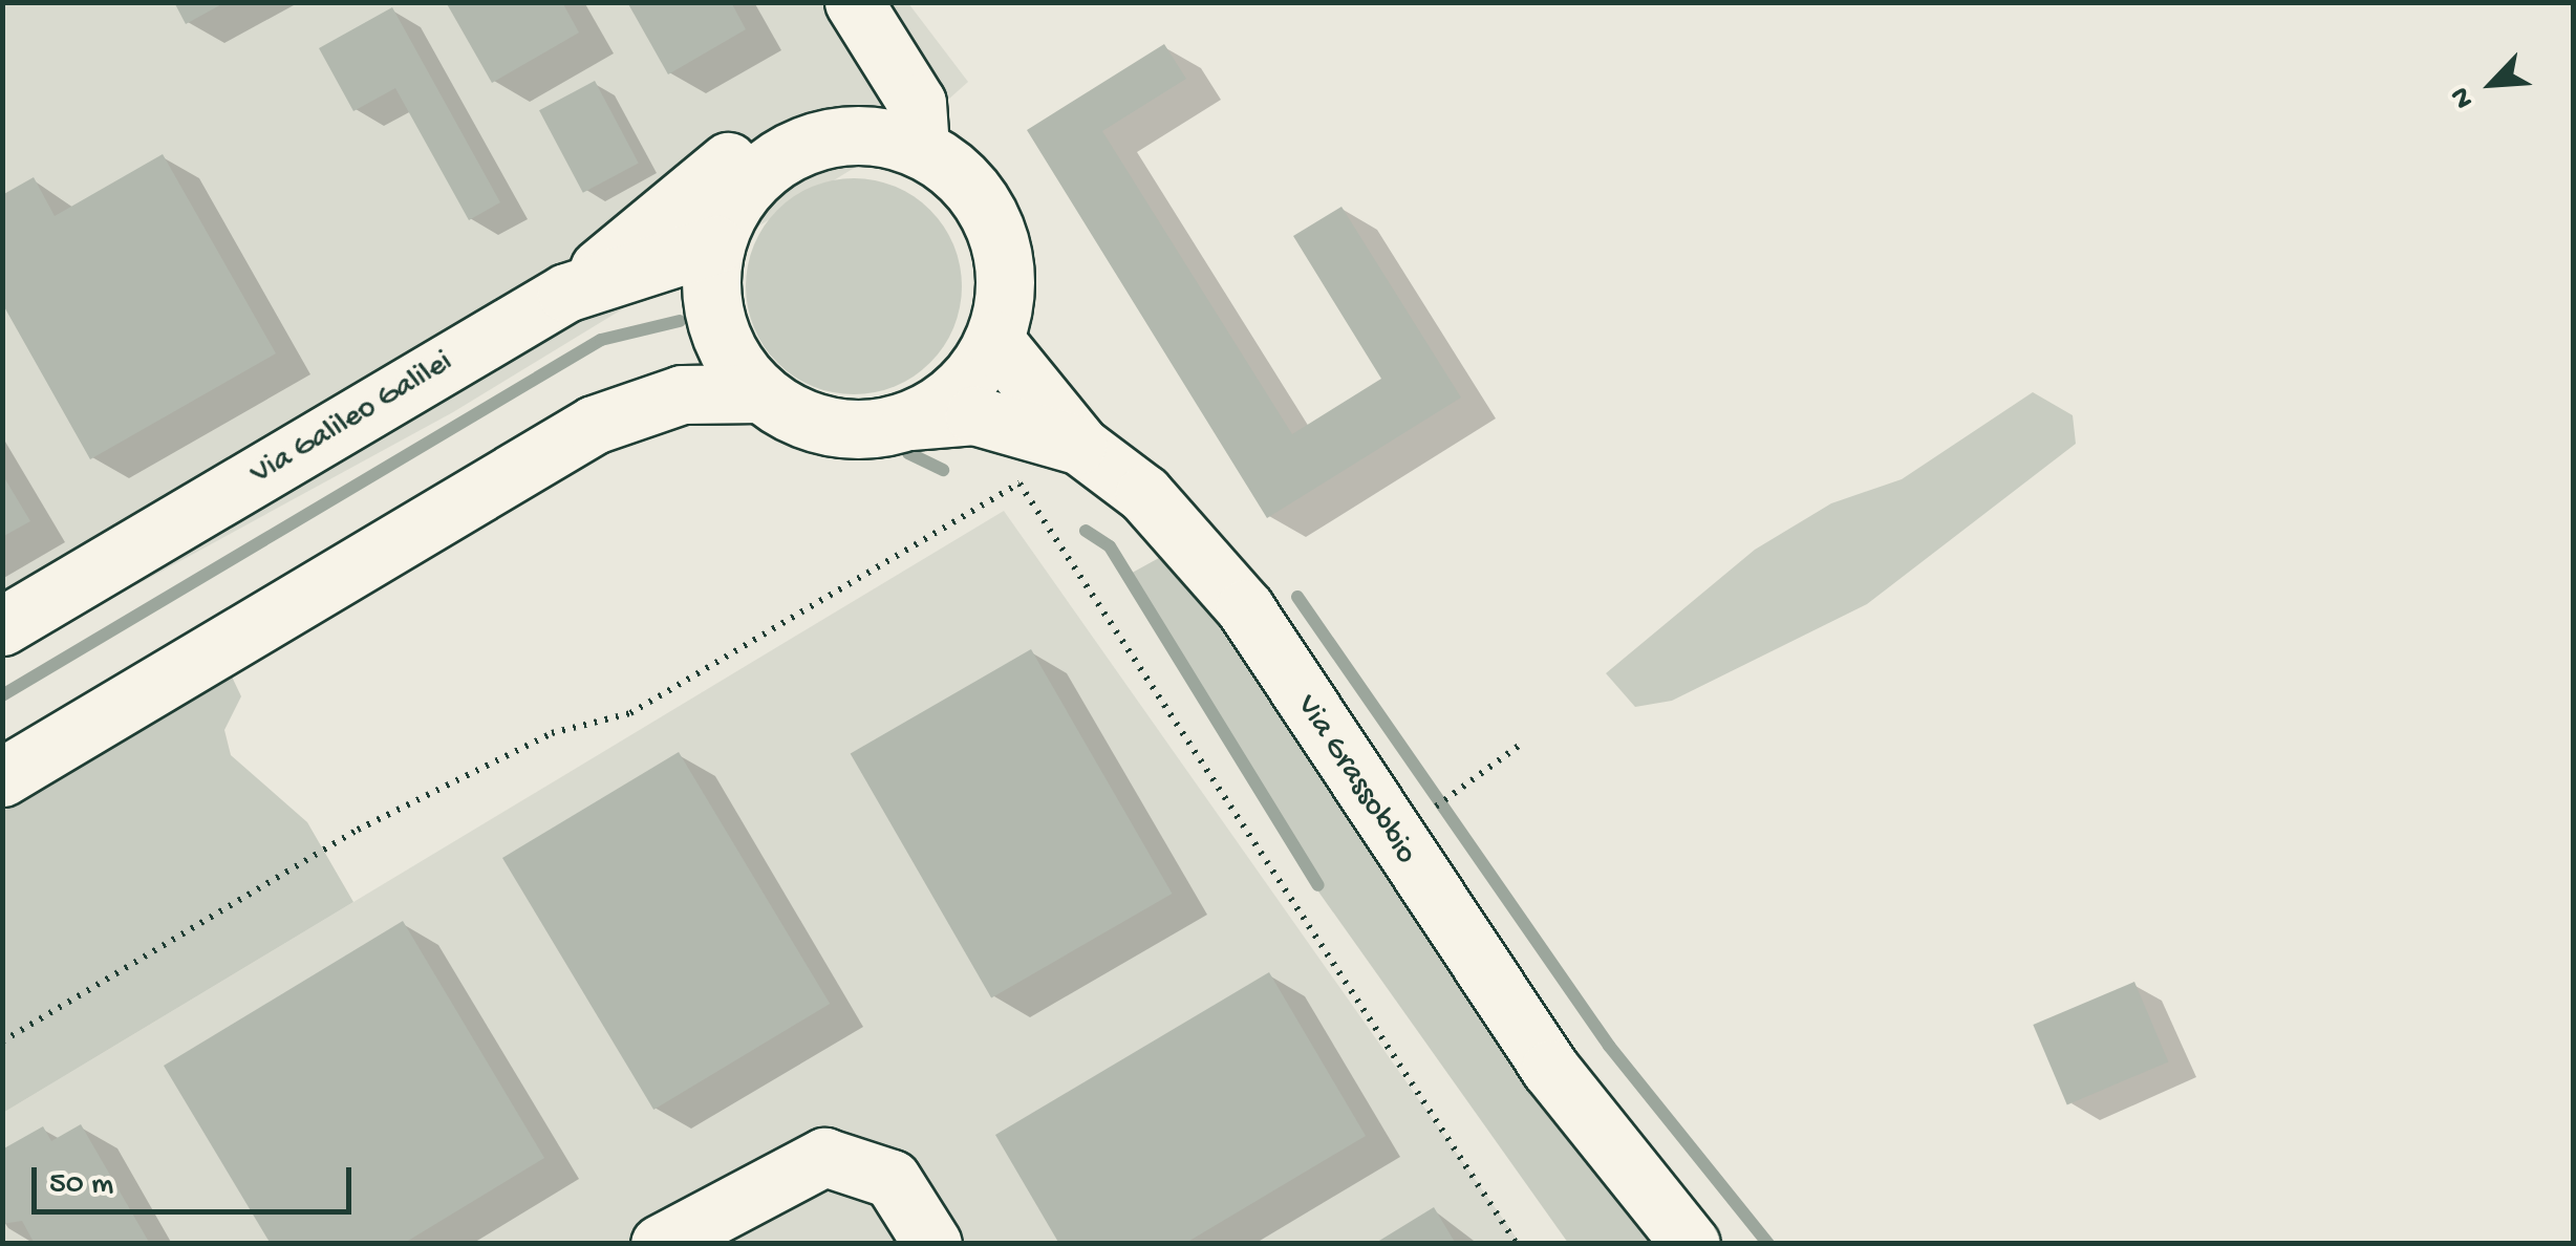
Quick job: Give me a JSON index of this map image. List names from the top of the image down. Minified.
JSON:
{"streets":{"street":["Via Galileo Galilei","Via Grassobbio"]},"crossings":[["Via Galileo Galilei","Via Grassobbio"]],"scale_bar":"50 m","north":"bottom left"}
